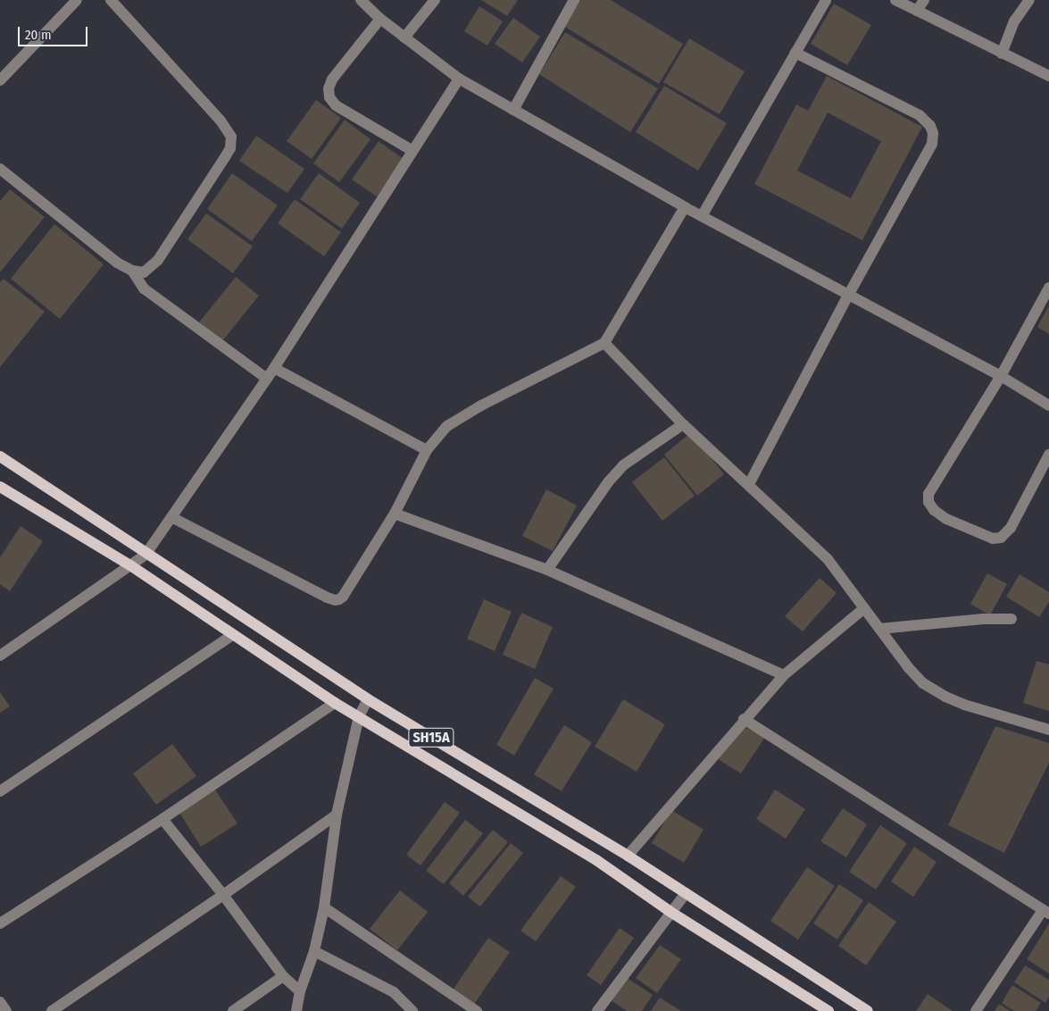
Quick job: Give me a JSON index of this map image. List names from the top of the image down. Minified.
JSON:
{"streets":{"main road":["SH15A"]},"scale_bar":"20 m"}
